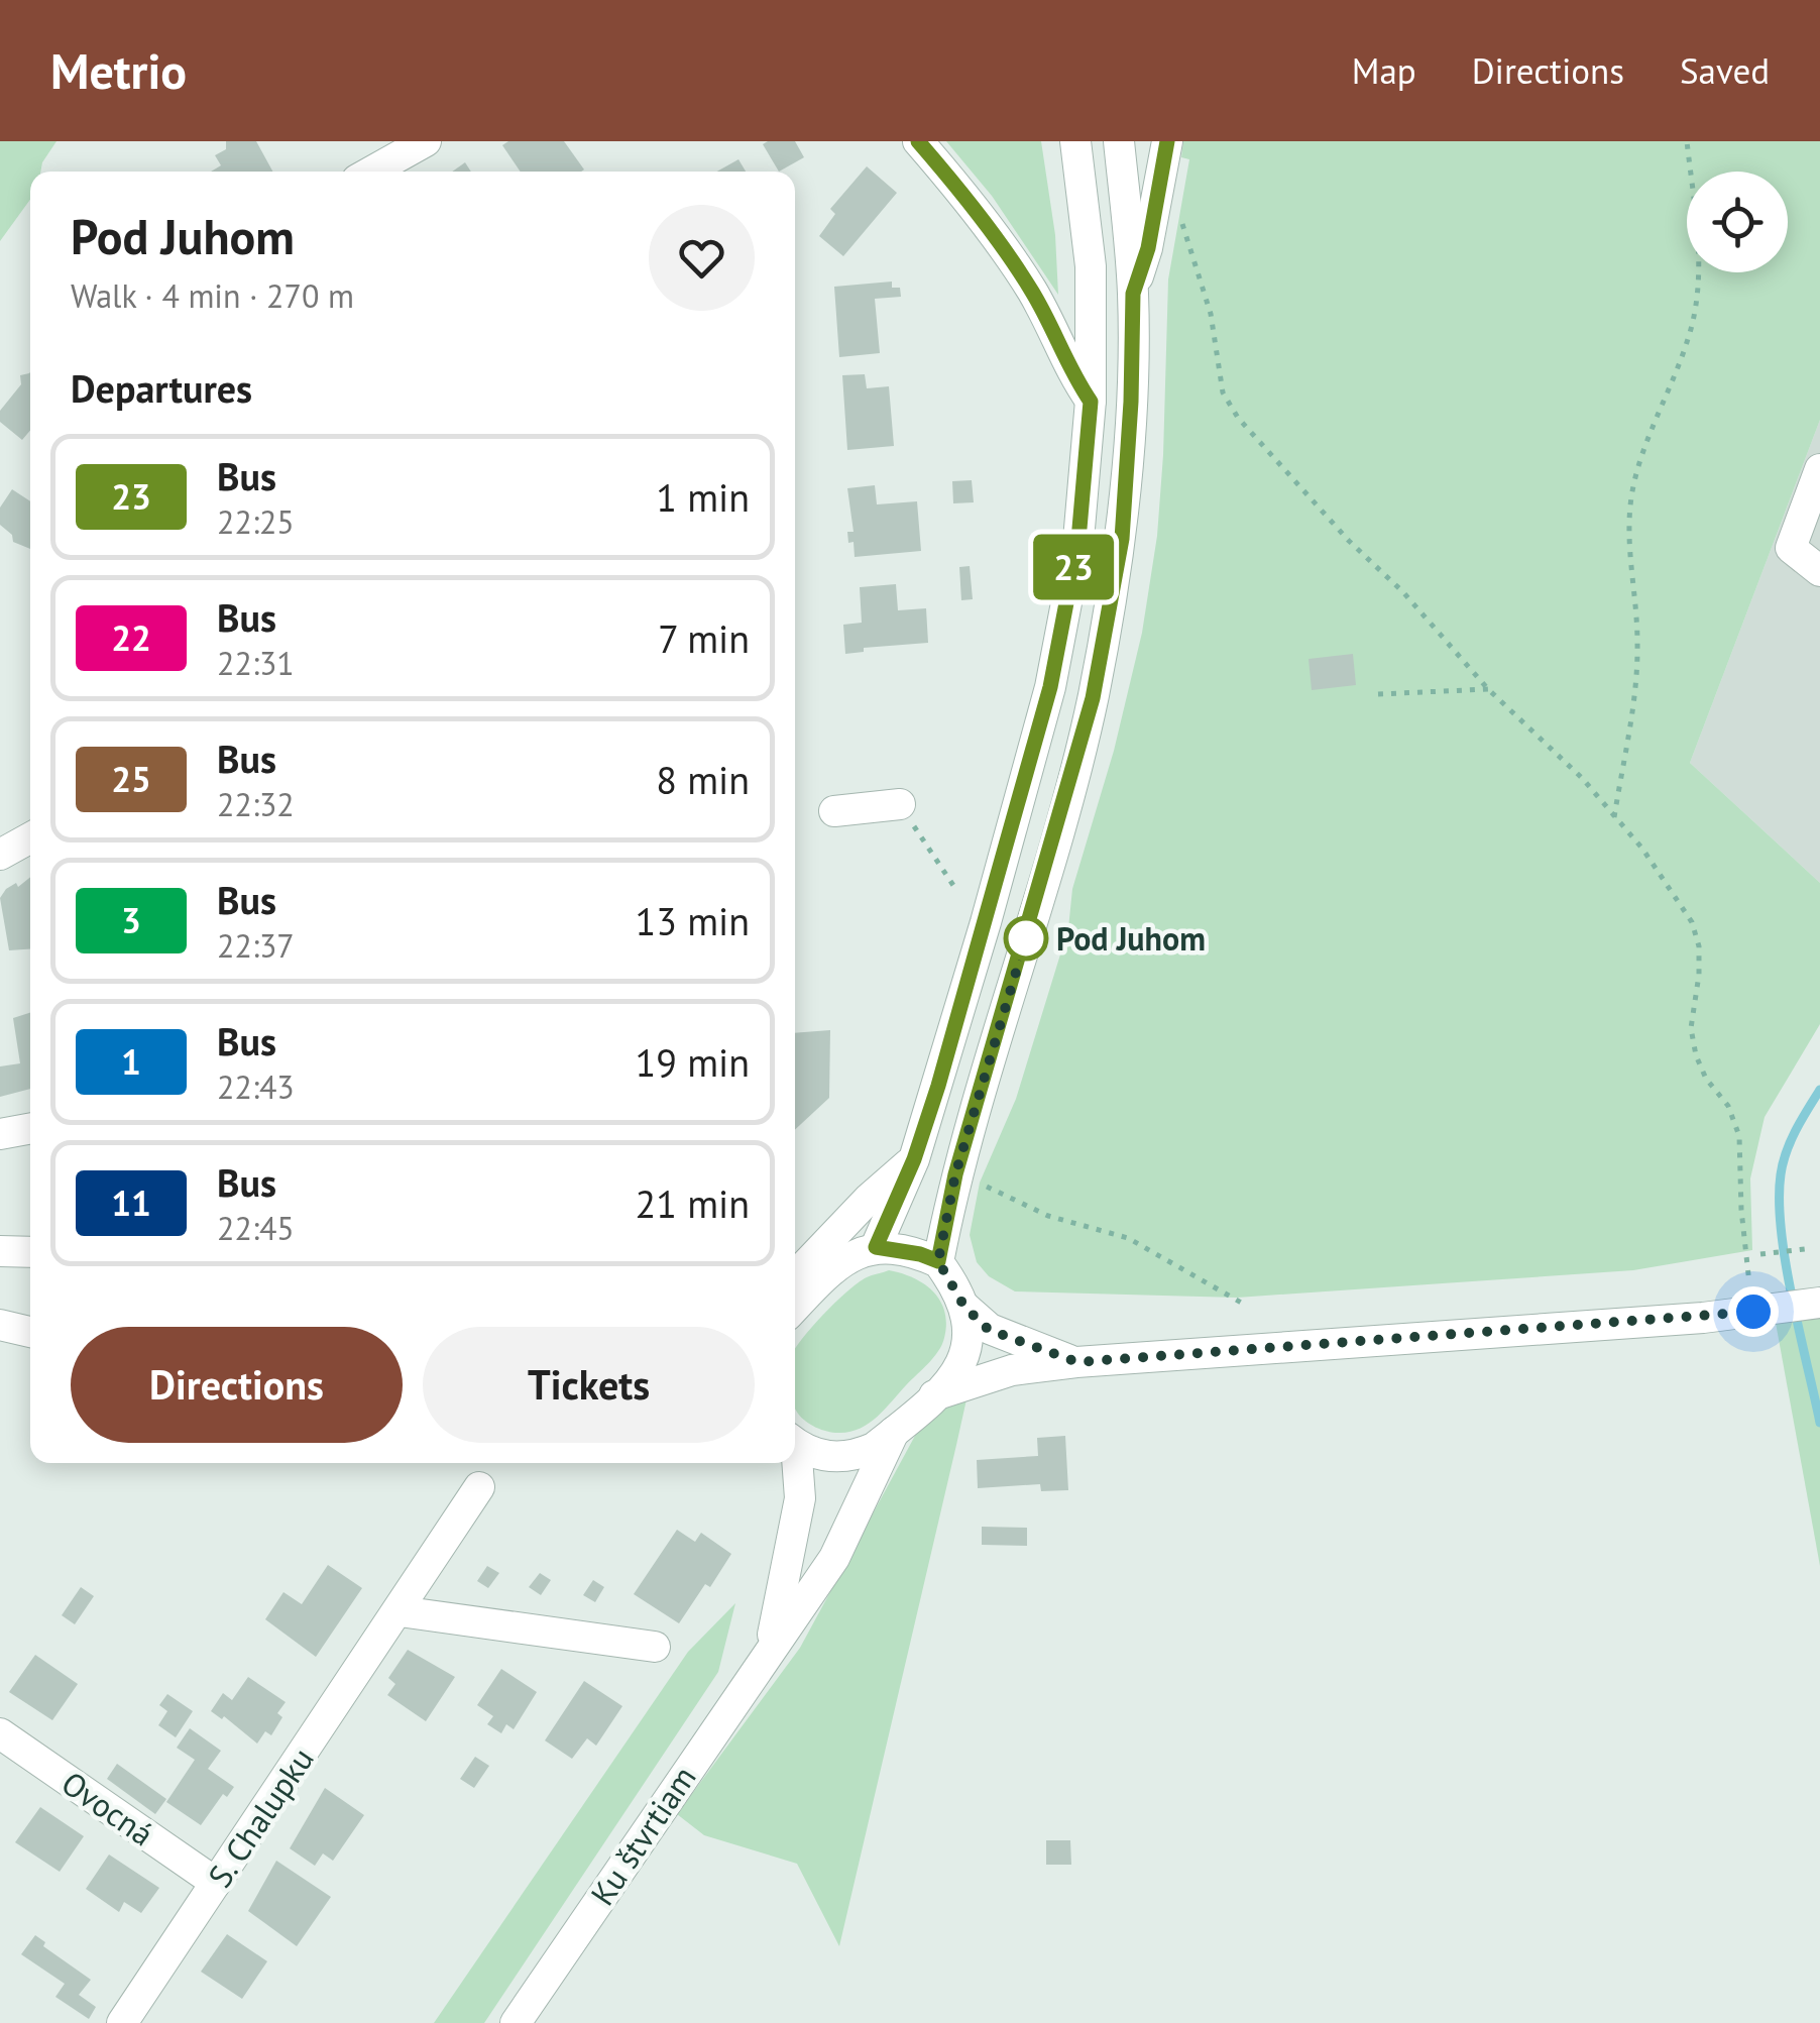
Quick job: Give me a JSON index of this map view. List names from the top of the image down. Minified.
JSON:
{"streets":{"street":["Ovocná","S. Chalupku","Ku štvrtiam"]},"crossings":[["Ovocná","S. Chalupku"]],"places":["Pod Juhom"],"lines":["bus line 23"],"page":{"header":"Metrio","nav":["Map","Directions","Saved"],"on_map":"23","heading":[["Pod Juhom","Walk · 4 min · 270 m"],"Departures"],"list":[{"mark":"23","name":"Bus","note":"22:25","value":"1 min"},{"mark":"22","name":"Bus","note":"22:31","value":"7 min"},{"mark":"25","name":"Bus","note":"22:32","value":"8 min"},{"mark":"3","name":"Bus","note":"22:37","value":"13 min"},{"mark":"1","name":"Bus","note":"22:43","value":"19 min"},{"mark":"11","name":"Bus","note":"22:45","value":"21 min"}],"buttons":["Directions","Tickets"]}}
